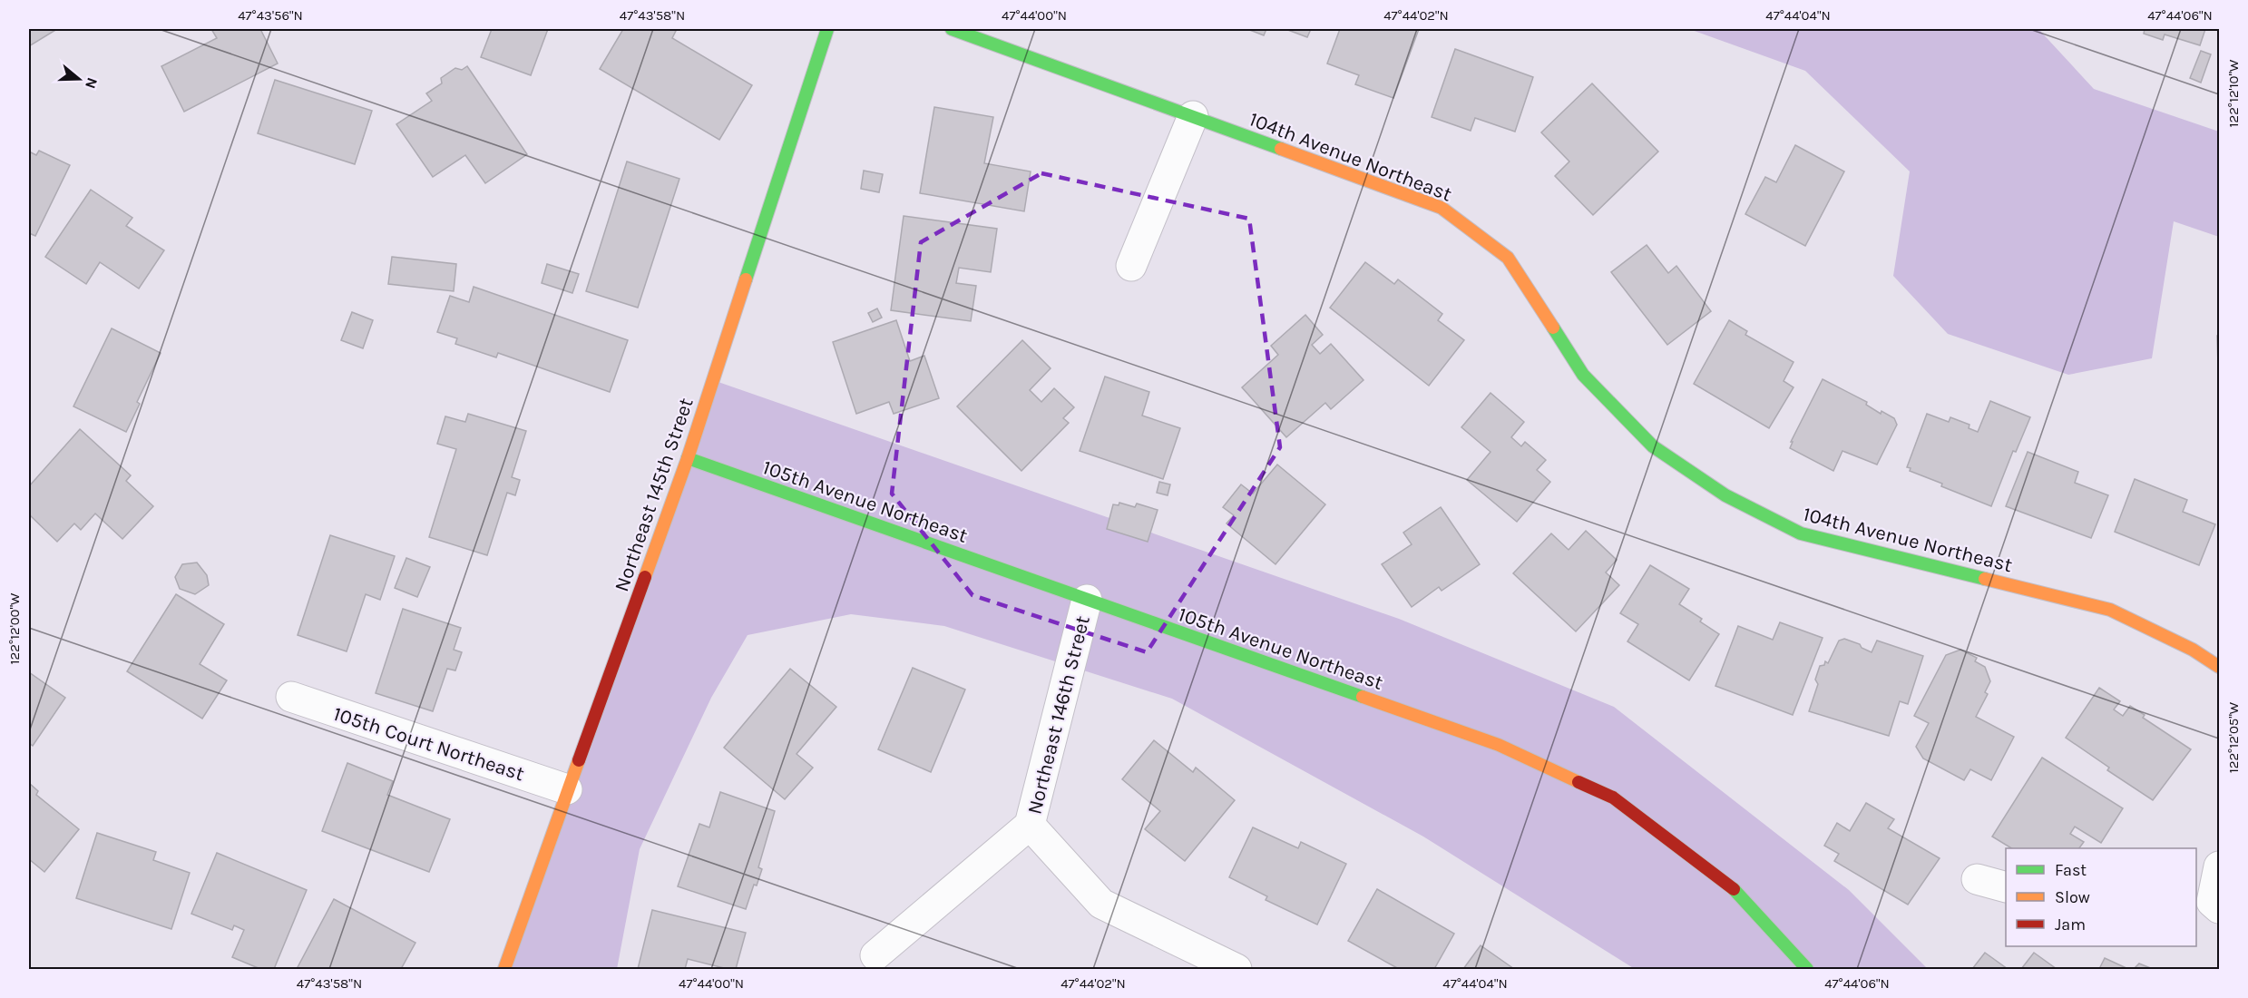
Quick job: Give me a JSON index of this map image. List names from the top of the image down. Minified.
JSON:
{"streets":{"street":["104th Avenue Northeast","Northeast 145th Street","105th Avenue Northeast","Northeast 146th Street","105th Court Northeast"]},"crossings":[["Northeast 145th Street","105th Avenue Northeast"],["Northeast 145th Street","105th Court Northeast"],["105th Avenue Northeast","Northeast 146th Street"]],"legend":["Fast","Slow","Jam"],"north":"right","coordinates":["47°43'56\"N","47°43'58\"N","47°44'00\"N","47°44'02\"N","47°44'04\"N","47°44'06\"N","122°12'10\"W","122°12'00\"W","122°12'05\"W"]}
